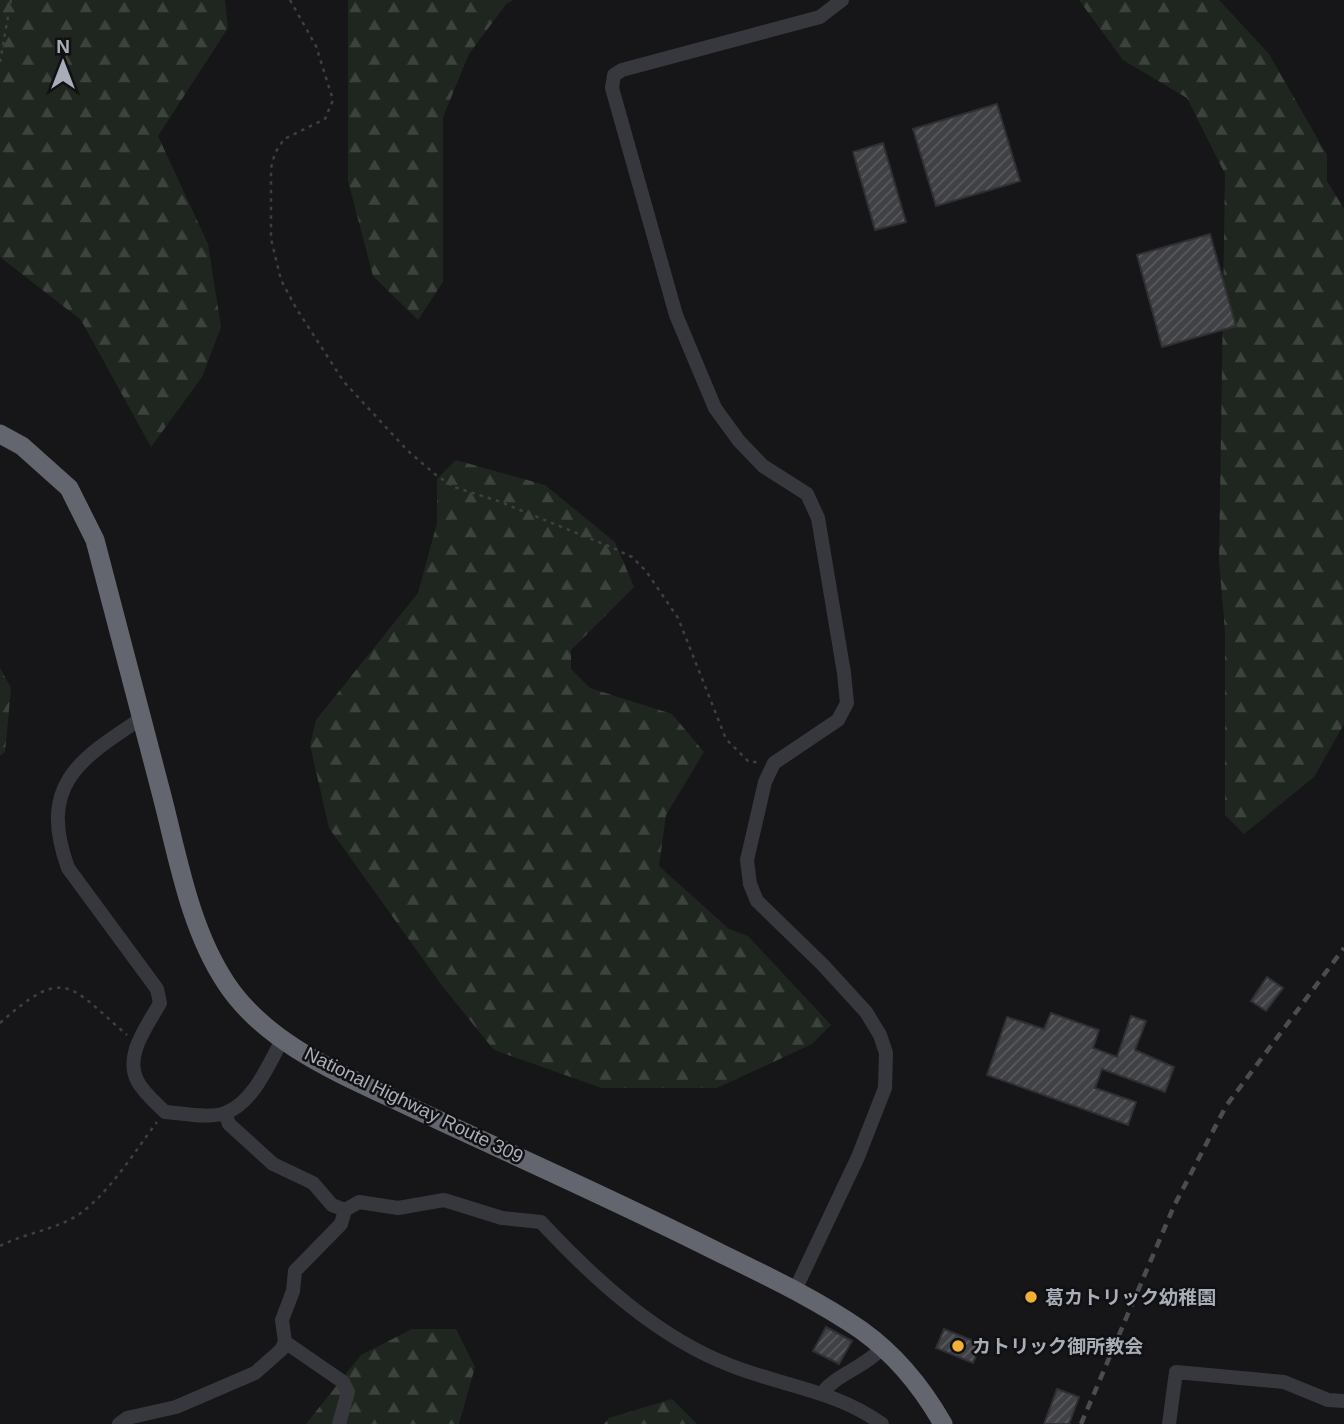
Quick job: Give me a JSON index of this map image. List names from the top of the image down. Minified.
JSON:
{"streets":{"highway":["National Highway Route 309"]},"places":["葛カトリック幼稚園","カトリック御所教会"],"north":"top"}
